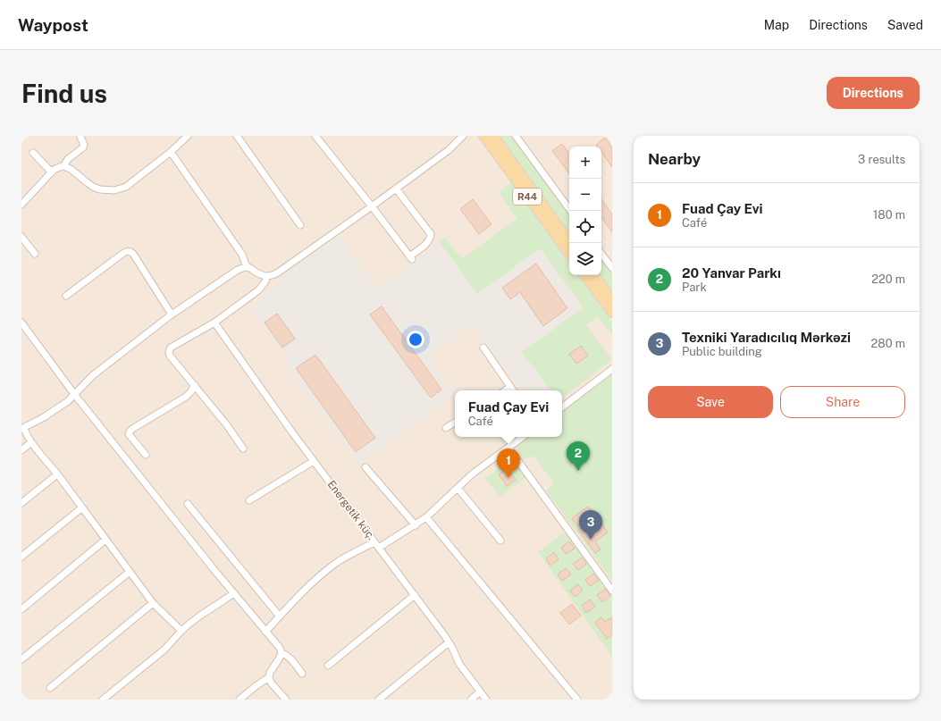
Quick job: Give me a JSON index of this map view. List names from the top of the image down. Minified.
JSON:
{"streets":{"main road":["R44"],"street":["Energetik küç."]},"page":{"header":"Waypost","nav":["Map","Directions","Saved"],"buttons":["Directions",["Save","Share"]],"title":"Find us","heading":["Nearby","3 results"],"map_buttons":["+","−"],"list":[{"mark":"1","name":"Fuad Çay Evi","note":"Café","value":"180 m"},{"mark":"2","name":"20 Yanvar Parkı","note":"Park","value":"220 m"},{"mark":"3","name":"Texniki Yaradıcılıq Mərkəzi","note":"Public building","value":"280 m"}],"popup":["Fuad Çay Evi","Café"],"pins":["2","1","3"]}}
